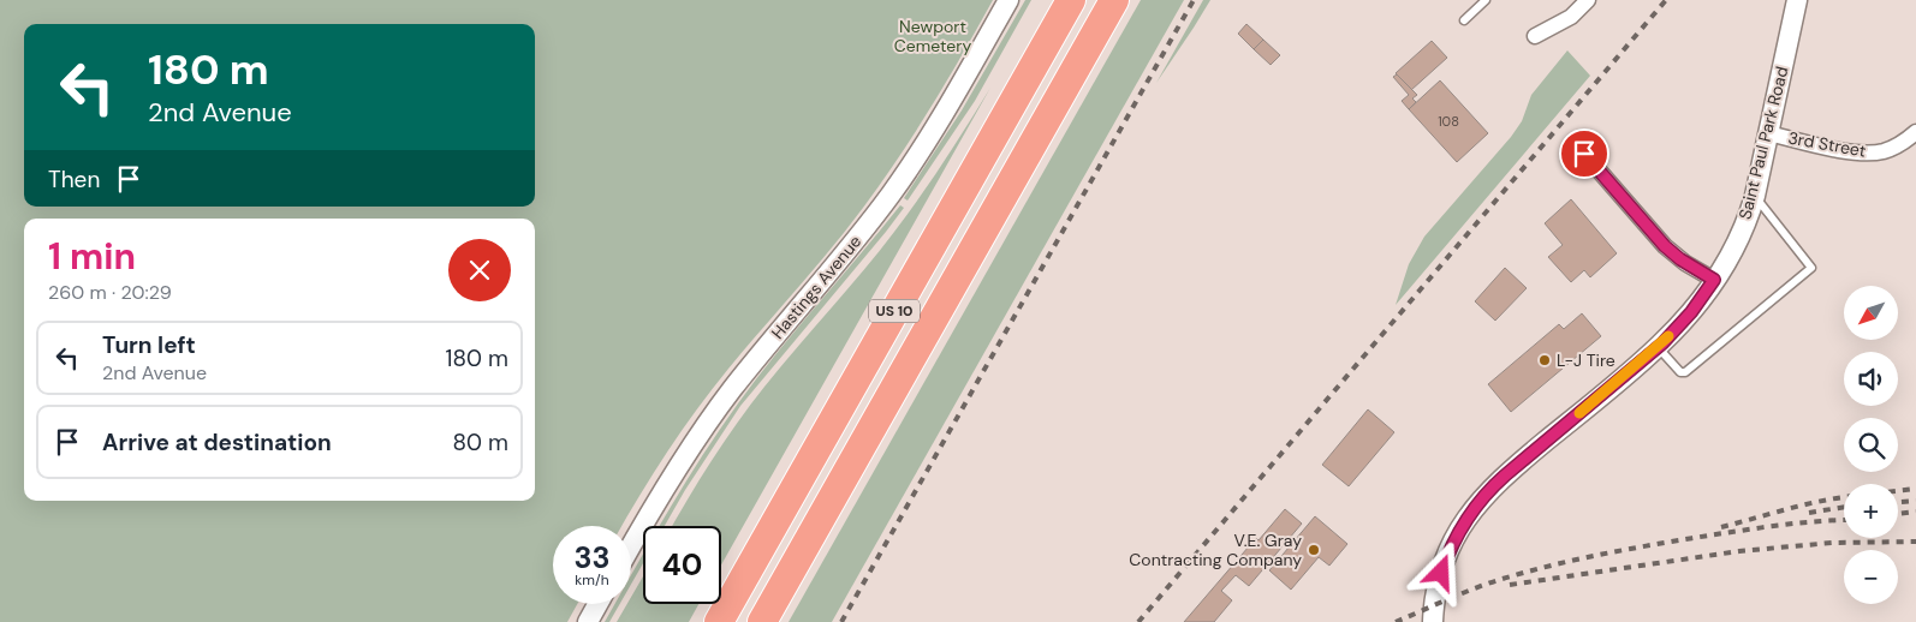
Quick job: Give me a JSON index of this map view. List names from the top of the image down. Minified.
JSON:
{"streets":{"highway":["US 10"],"street":["Saint Paul Park Road","3rd Street","Hastings Avenue"]},"crossings":[["Saint Paul Park Road","3rd Street"]],"parks":["Newport Cemetery"],"places":["L-J Tire","V.E. Gray Contracting Company"],"house_numbers":["108"],"north":"bottom left","page":{"turn":["180 m","2nd Avenue"],"then":"Then","heading":["1 min","260 m · 20:29"],"map_buttons":["+","−"],"list":[{"name":"Turn left","note":"2nd Avenue","value":"180 m"},{"name":"Arrive at destination","value":"80 m"}],"speed":"33 km/h","limit":"40"}}
